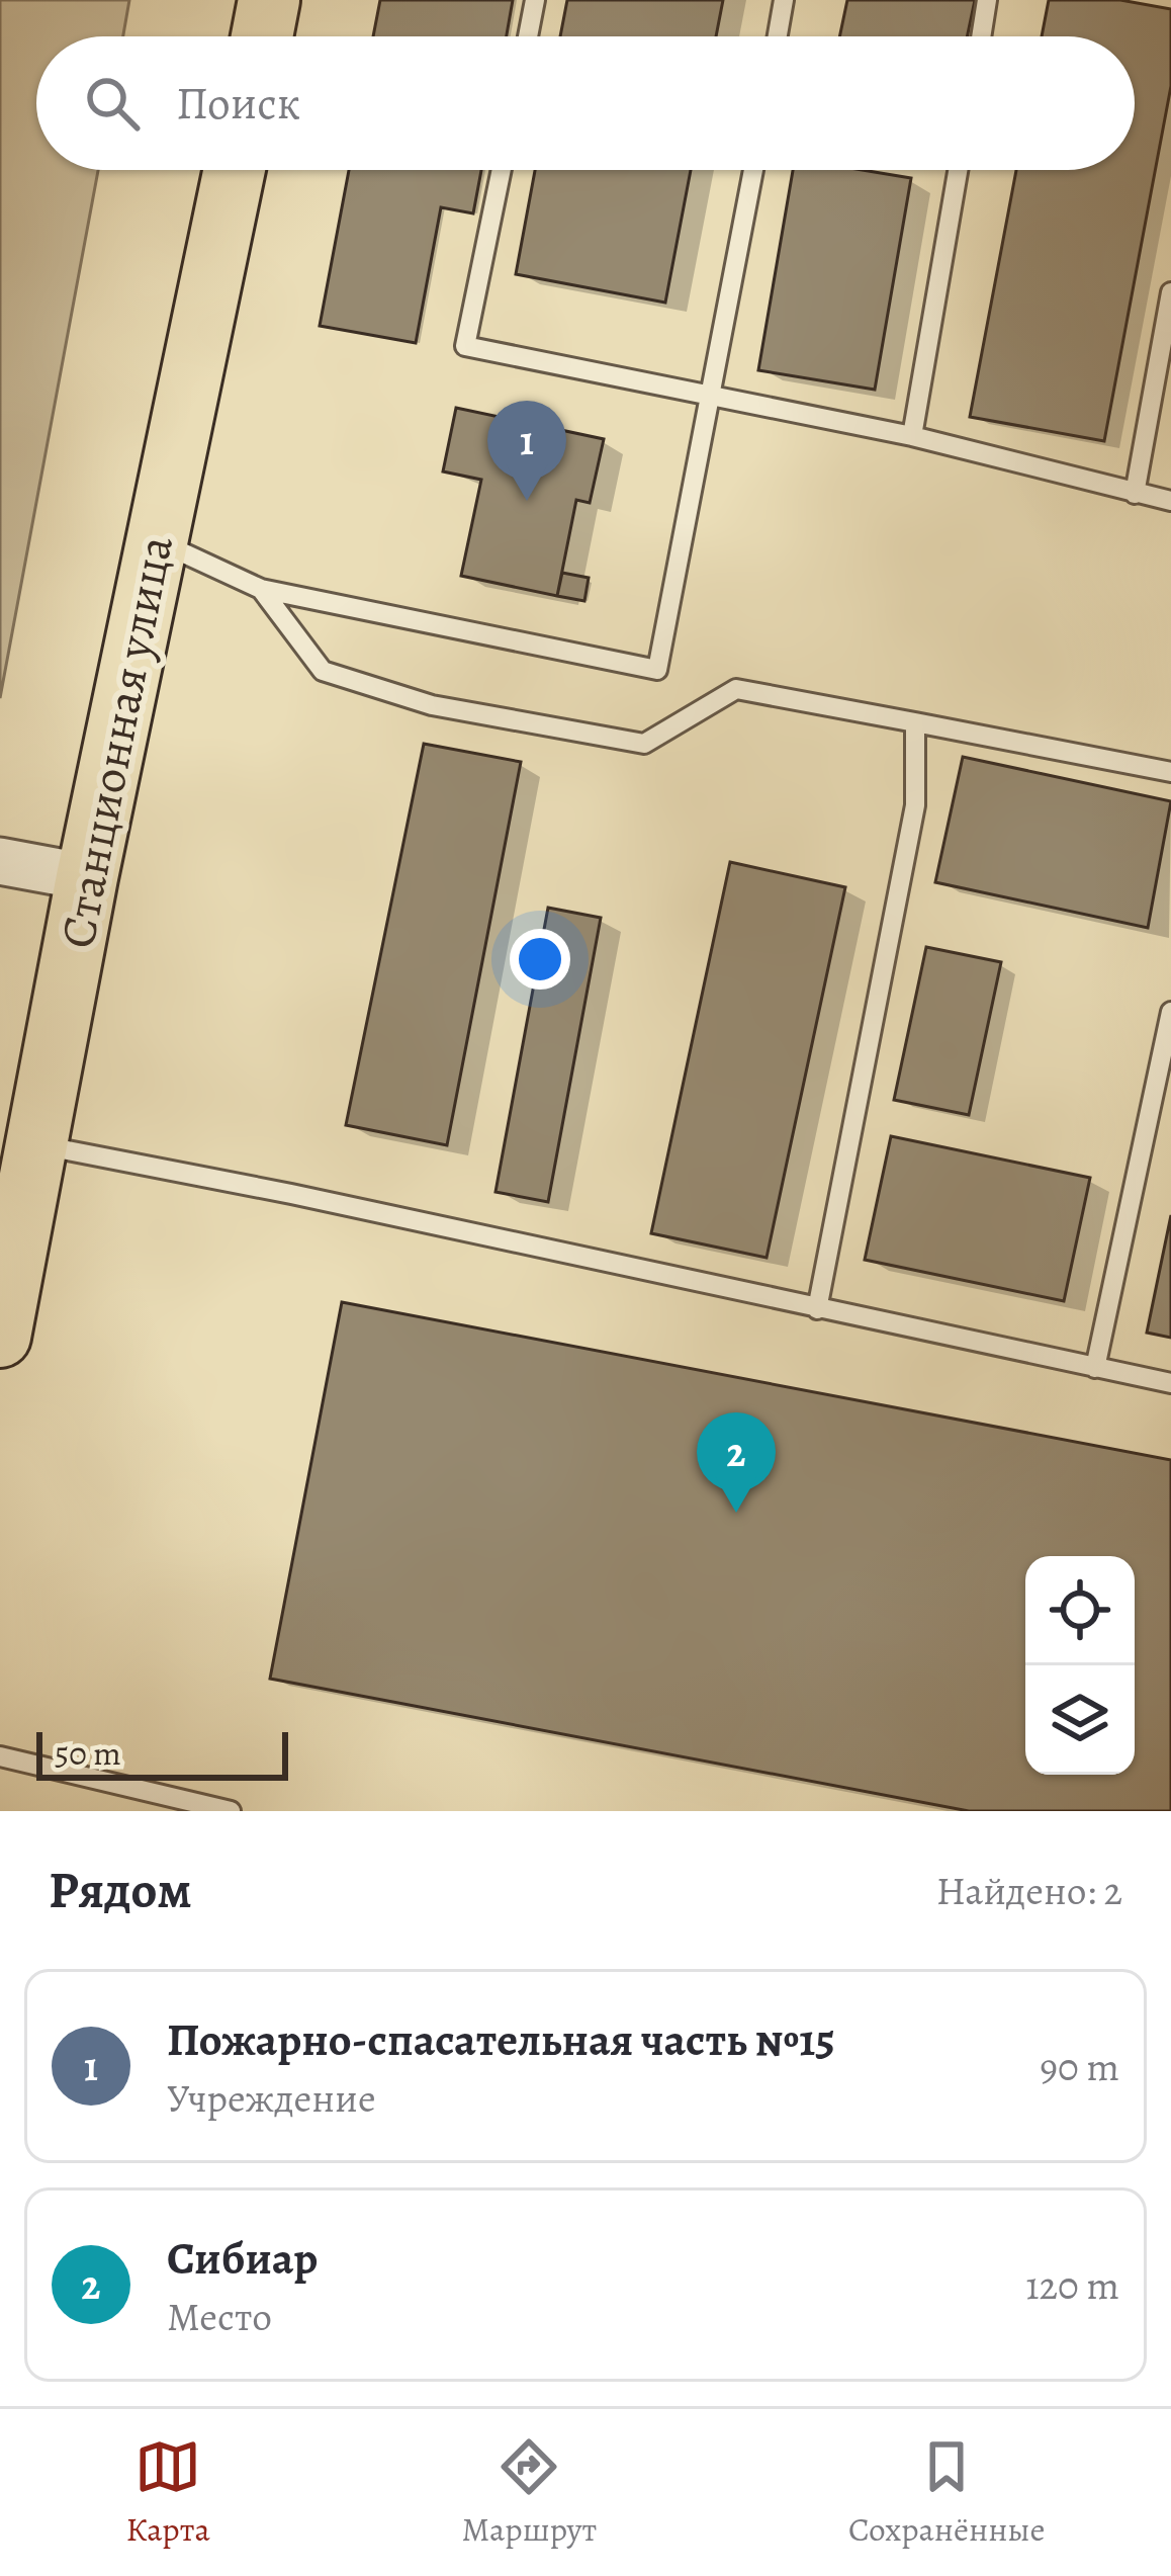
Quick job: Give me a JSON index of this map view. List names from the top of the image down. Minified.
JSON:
{"streets":{"main road":["Станционная улица"]},"scale_bar":"50 m","page":{"search":"Поиск","pins":["1","2"],"scale":"50 m","heading":["Рядом","Найдено: 2"],"list":[{"mark":"1","name":"Пожарно-спасательная часть №15","note":"Учреждение","value":"90 m"},{"mark":"2","name":"Сибиар","note":"Место","value":"120 m"}],"nav":["Карта","Маршрут","Сохранённые"]}}
